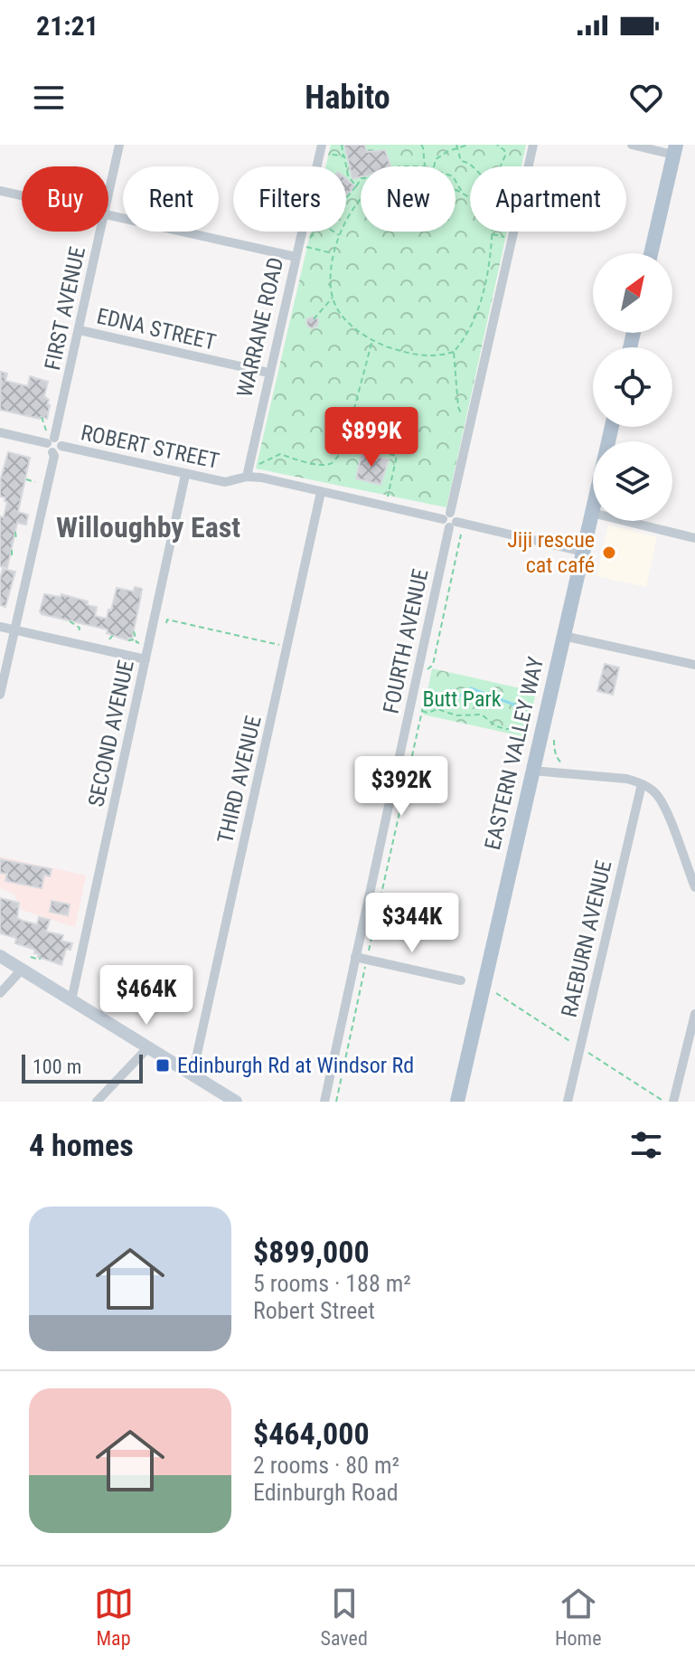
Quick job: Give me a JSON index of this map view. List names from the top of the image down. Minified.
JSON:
{"streets":{"main road":["EASTERN VALLEY WAY"],"street":["FIRST AVENUE","WARRANE ROAD","EDNA STREET","ROBERT STREET","FOURTH AVENUE","SECOND AVENUE","THIRD AVENUE","RAEBURN AVENUE"]},"crossings":[["FIRST AVENUE","EDNA STREET"],["FIRST AVENUE","ROBERT STREET"],["WARRANE ROAD","EDNA STREET"],["WARRANE ROAD","ROBERT STREET"],["ROBERT STREET","FOURTH AVENUE"],["ROBERT STREET","SECOND AVENUE"],["ROBERT STREET","EASTERN VALLEY WAY"],["ROBERT STREET","THIRD AVENUE"]],"districts":["Willoughby East"],"parks":["Butt Park"],"places":{"other":["Jiji rescue cat café"],"transit":["Edinburgh Rd at Windsor Rd"]},"scale_bar":"100 m","north":"top right","page":{"status":"21:21","header":"Habito","chip":["Buy","Rent","Filters","New","Apartment"],"price":["$899K","$392K","$344K","$464K"],"scale":"100 m","heading":"4 homes","list":[{"name":"$899,000","note":"5 rooms · 188 m² · Robert Street"},{"name":"$464,000","note":"2 rooms · 80 m² · Edinburgh Road"}],"tabs":["Map","Saved","Home"]}}
